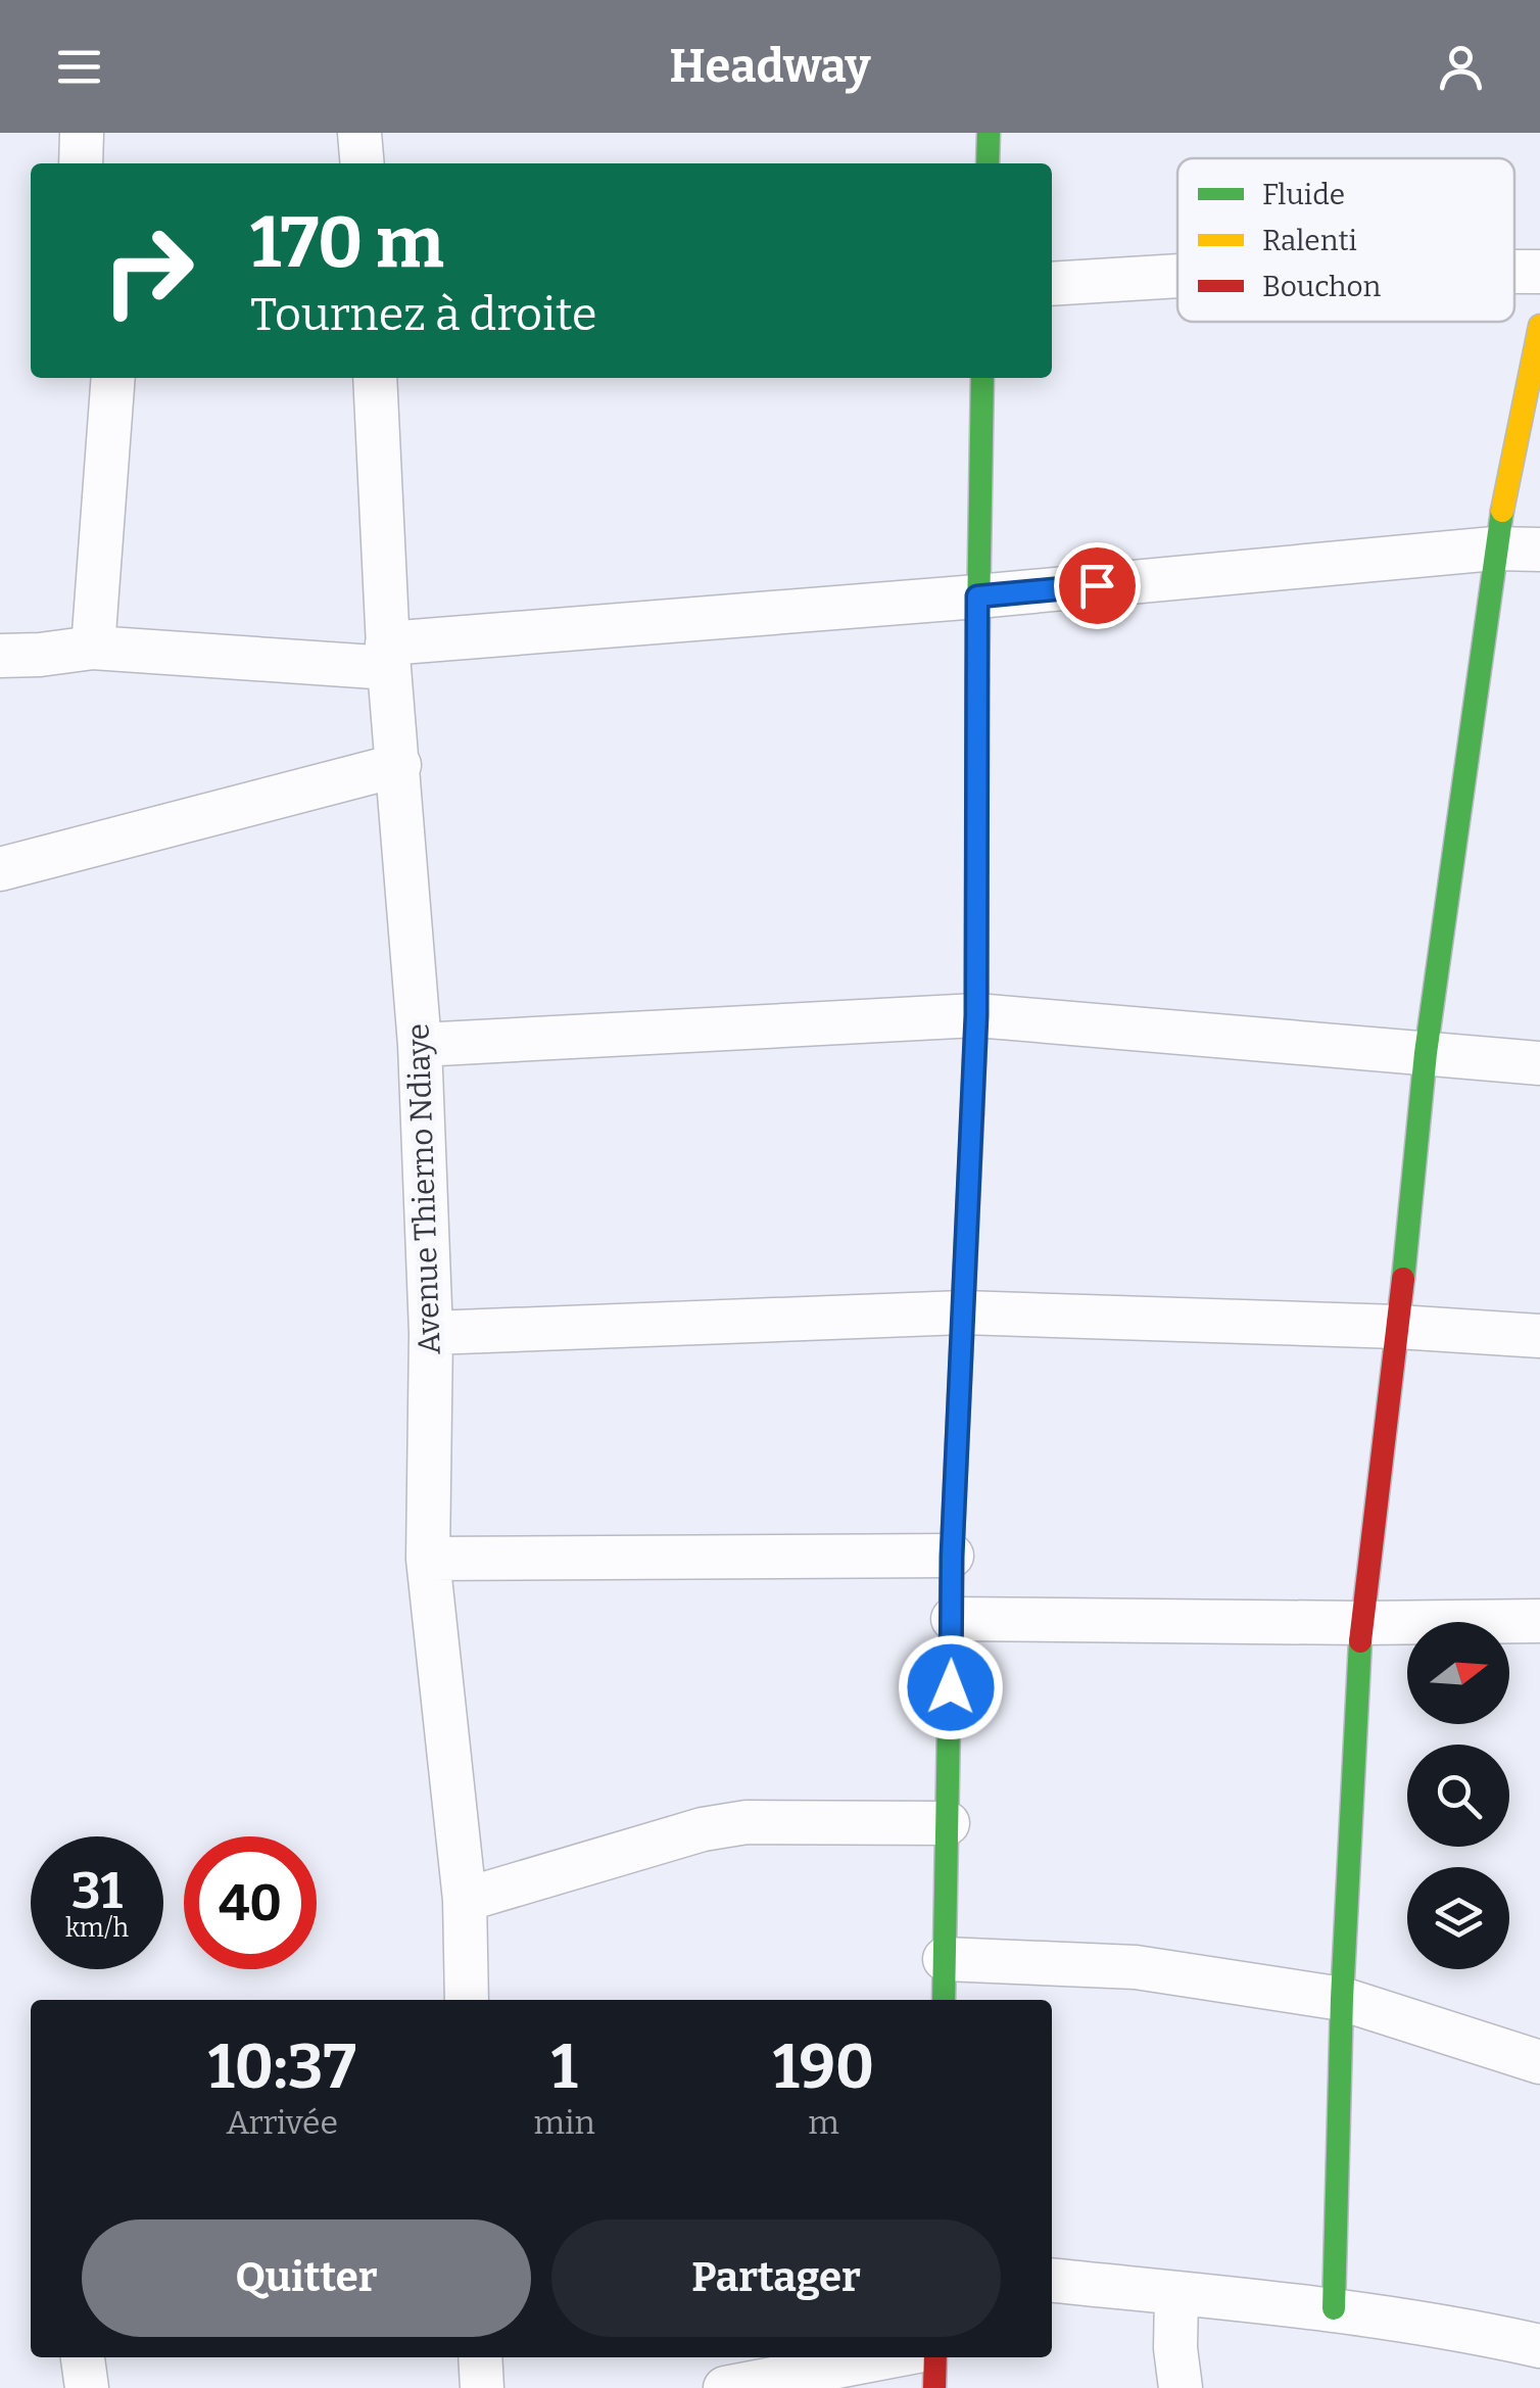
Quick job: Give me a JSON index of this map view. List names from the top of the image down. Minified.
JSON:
{"streets":{"street":["Avenue Thierno Ndiaye"]},"legend":["Fluide","Ralenti","Bouchon"],"north":"right","page":{"header":"Headway","turn":["170 m","Tournez à droite"],"speed":"31 km/h","limit":"40","eta":["10:37","Arrivée","1","min","190","m"],"buttons":["Quitter","Partager"]}}
